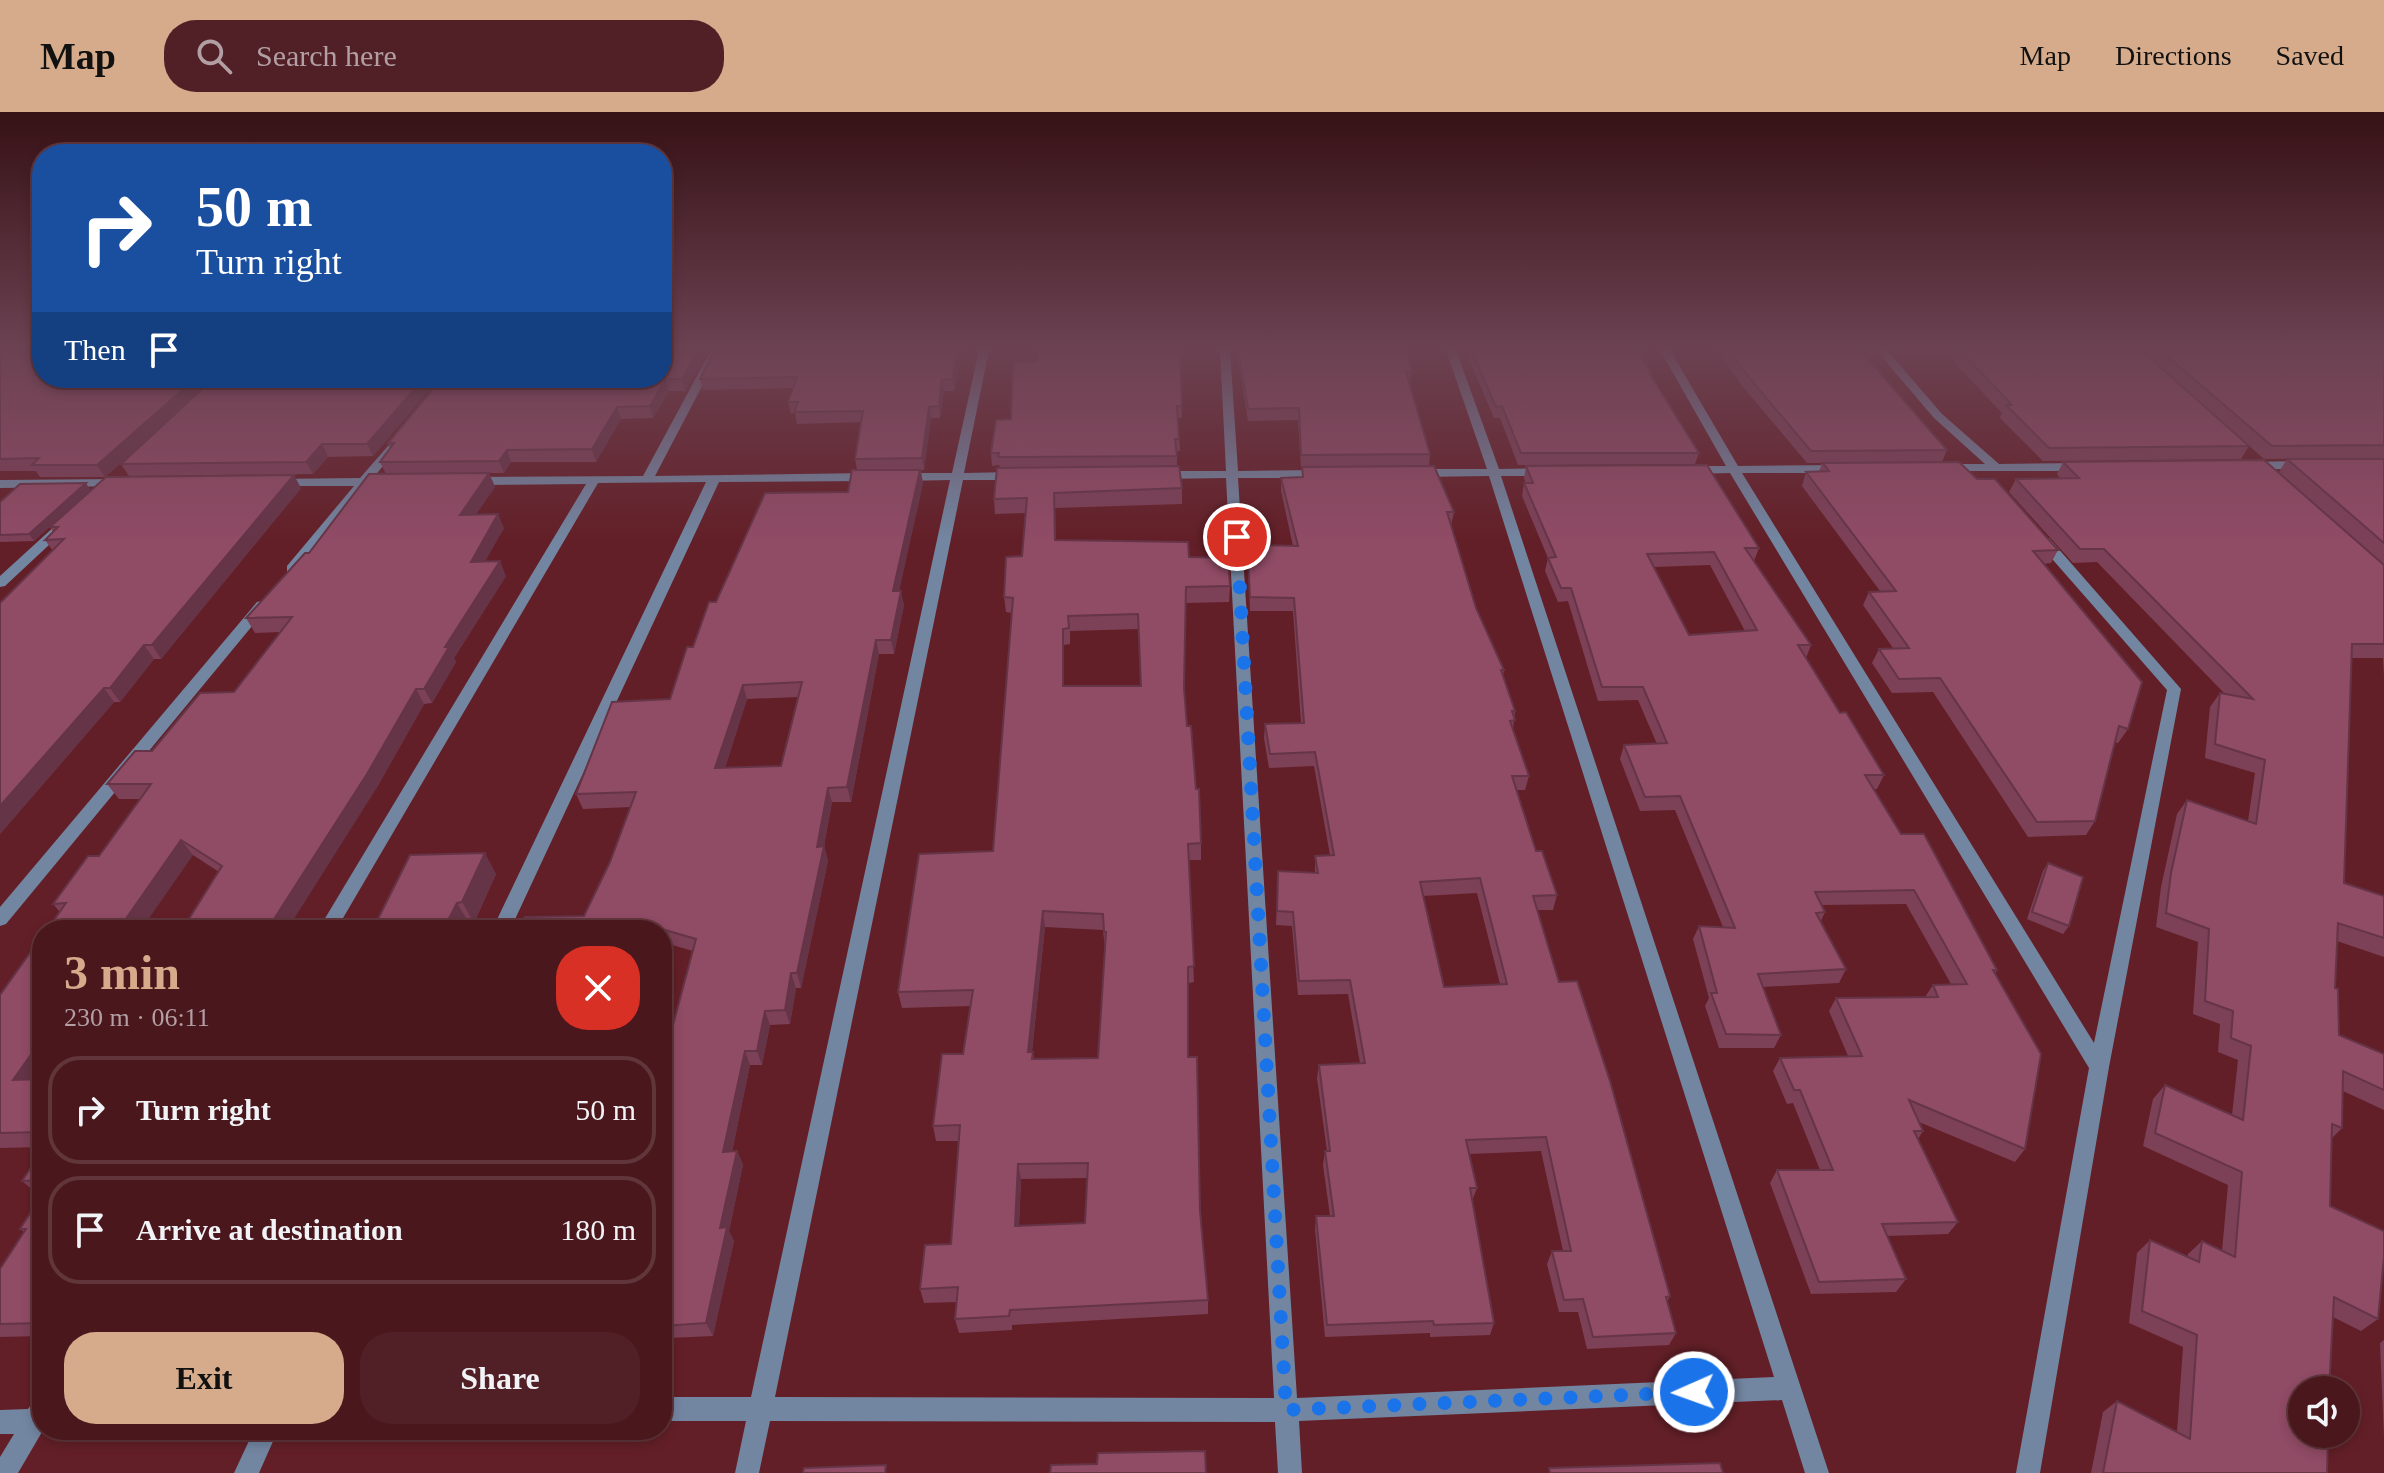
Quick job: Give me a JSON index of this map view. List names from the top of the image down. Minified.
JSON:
{"page":{"header":"Map","search":"Search here","nav":["Map","Directions","Saved"],"turn":["50 m","Turn right"],"then":"Then","heading":["3 min","230 m · 06:11"],"list":[{"name":"Turn right","value":"50 m"},{"name":"Arrive at destination","value":"180 m"}],"buttons":["Exit","Share"]}}
